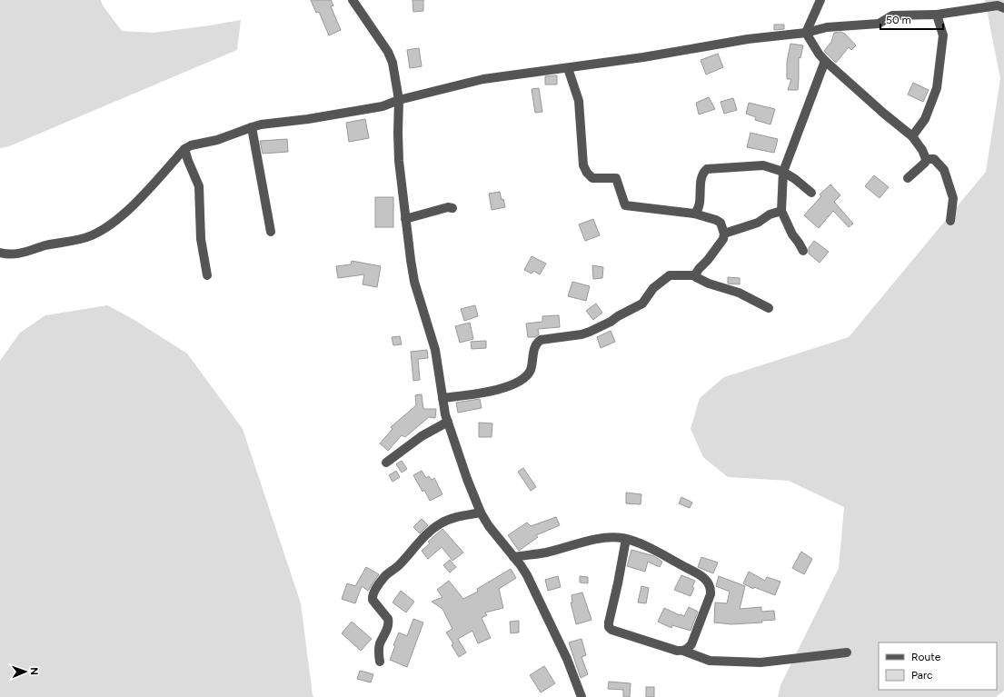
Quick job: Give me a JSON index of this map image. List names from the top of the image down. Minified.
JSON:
{"legend":["Route","Parc"],"scale_bar":"50 m","north":"right"}
